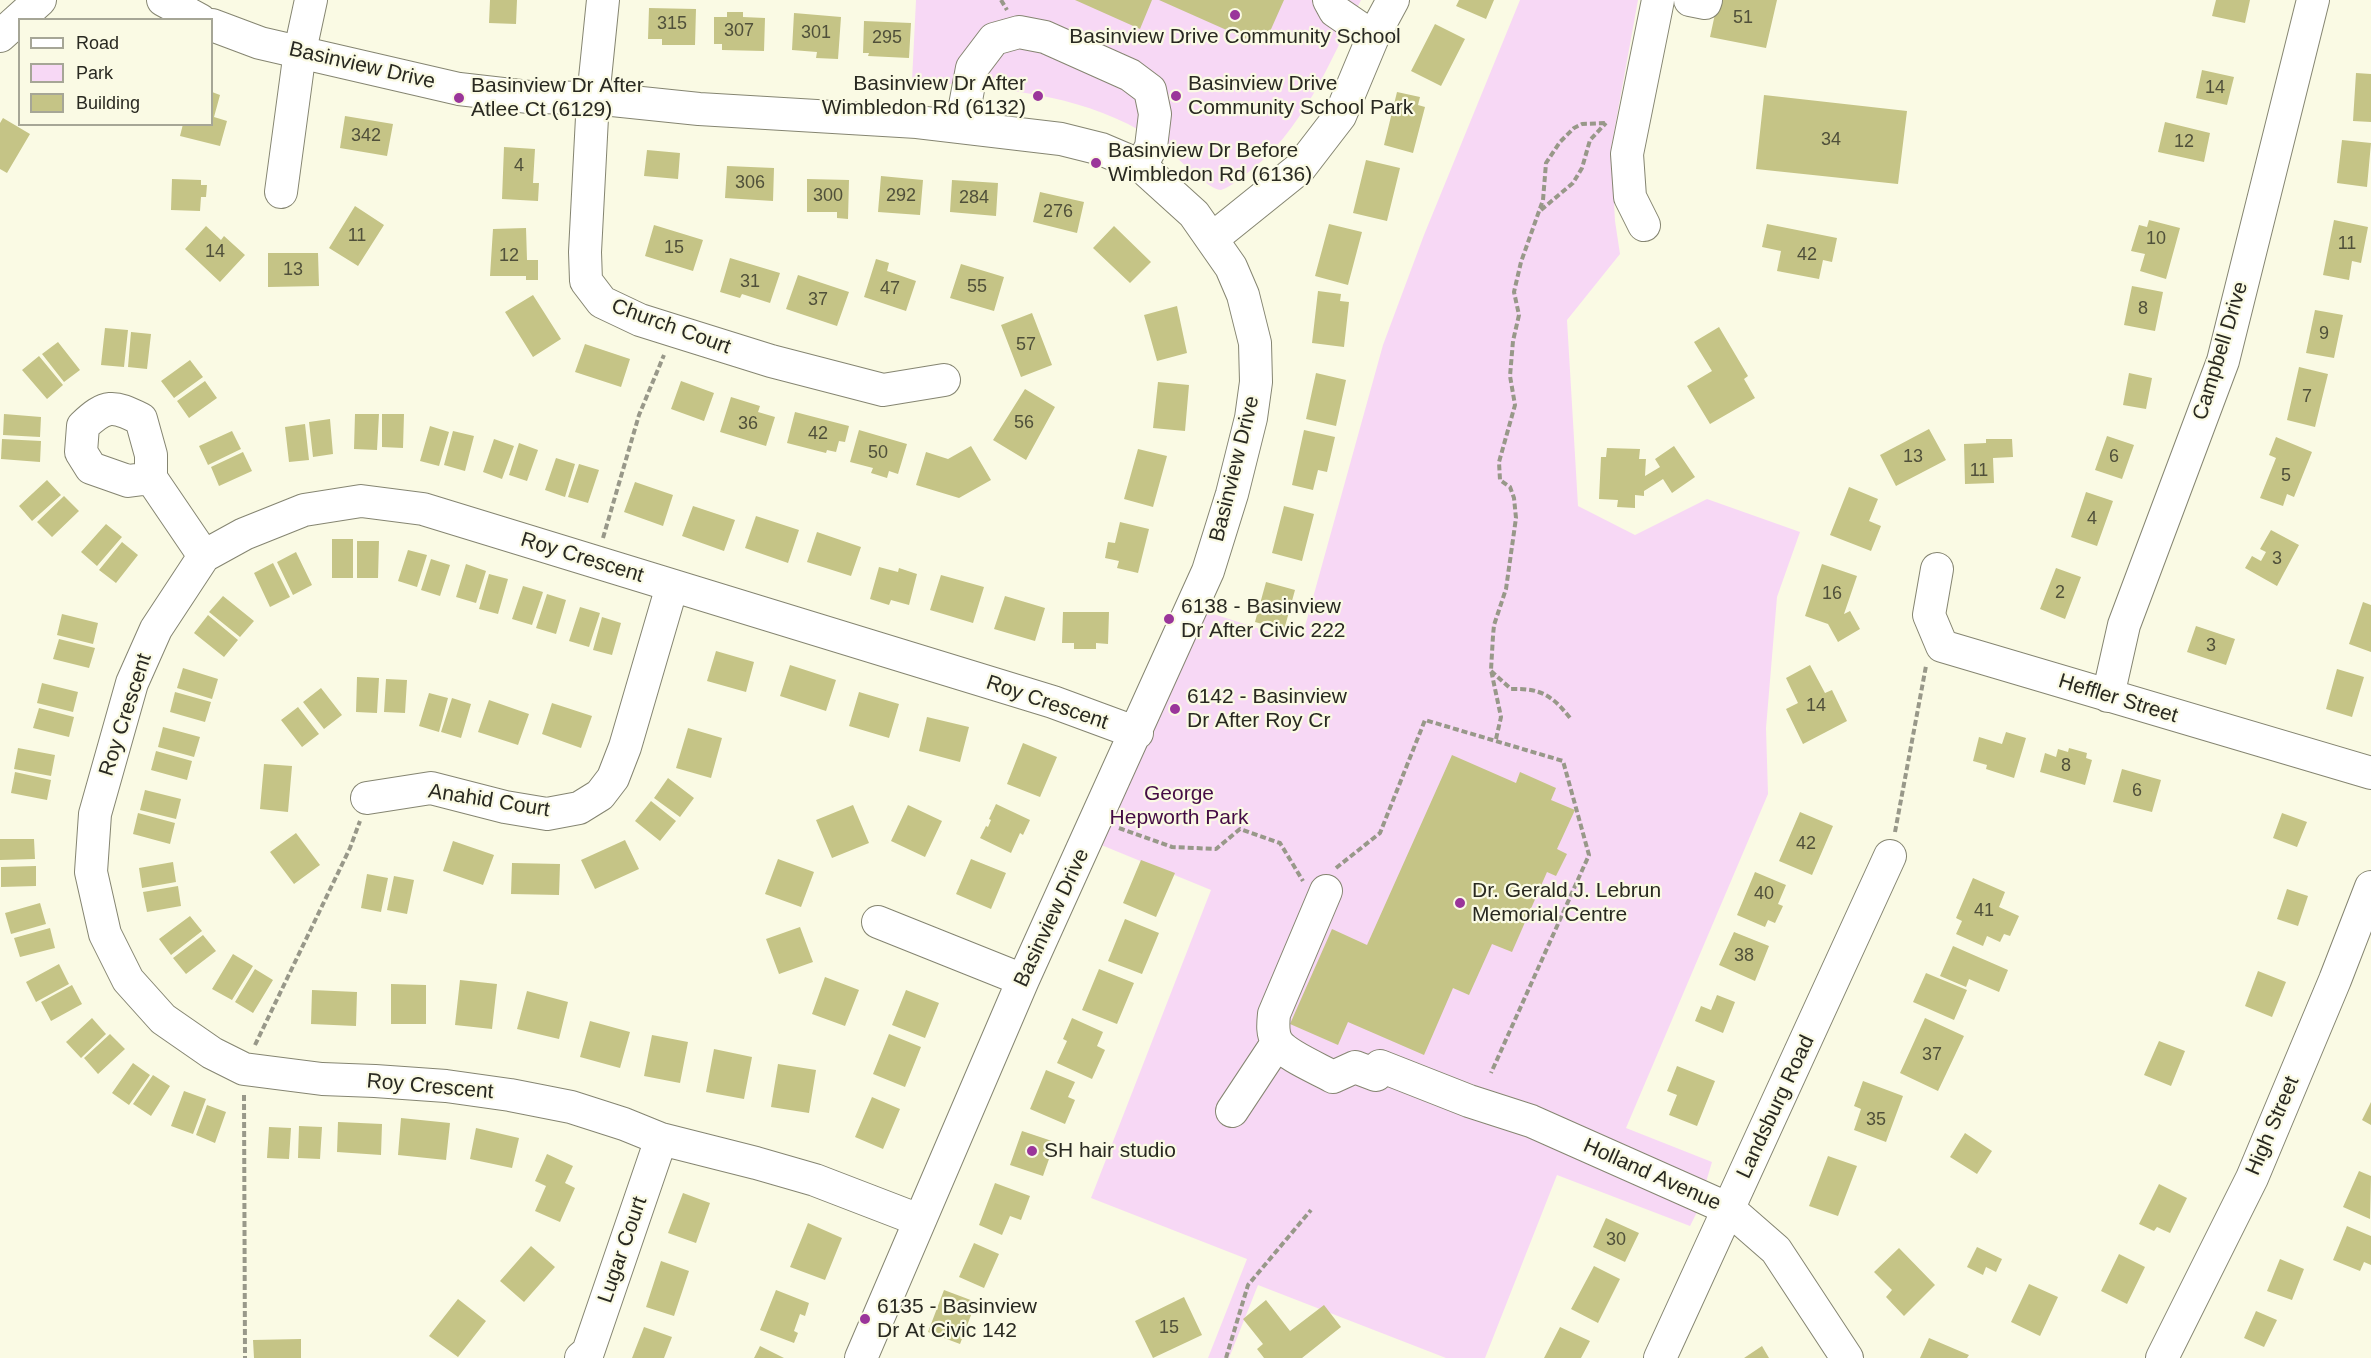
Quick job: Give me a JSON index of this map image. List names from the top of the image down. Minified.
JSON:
{"streets":{"street":["Basinview Drive","Church Court","Campbell Drive","Roy Crescent","Heffler Street","Anahid Court","Landsburg Road","High Street","Holland Avenue","Lugar Court"]},"crossings":[["Basinview Drive","Church Court"],["Basinview Drive","Roy Crescent"],["Campbell Drive","Heffler Street"],["Roy Crescent","Anahid Court"],["Roy Crescent","Lugar Court"],["Landsburg Road","Holland Avenue"]],"parks":["George Hepworth Park"],"places":["Basinview Drive Community School","Basinview Dr After Wimbledon Rd (6132)","Basinview Drive Community School Park","Basinview Dr After Atlee Ct (6129)","Basinview Dr Before Wimbledon Rd (6136)","6138 - Basinview Dr After Civic 222","6142 - Basinview Dr After Roy Cr","Dr. Gerald J. Lebrun Memorial Centre","SH hair studio","6135 - Basinview Dr At Civic 142"],"house_numbers":["51","315","307","301","295","14","342","34","12","4","306","300","292","284","276","11","10","11","15","14","42","12","13","31","55","47","37","8","9","57","7","56","36","42","50","13","6","11","5","4","3","2","16","3","14","8","6","42","40","41","38","37","35","30","15"],"legend":["Road","Park","Building"]}
